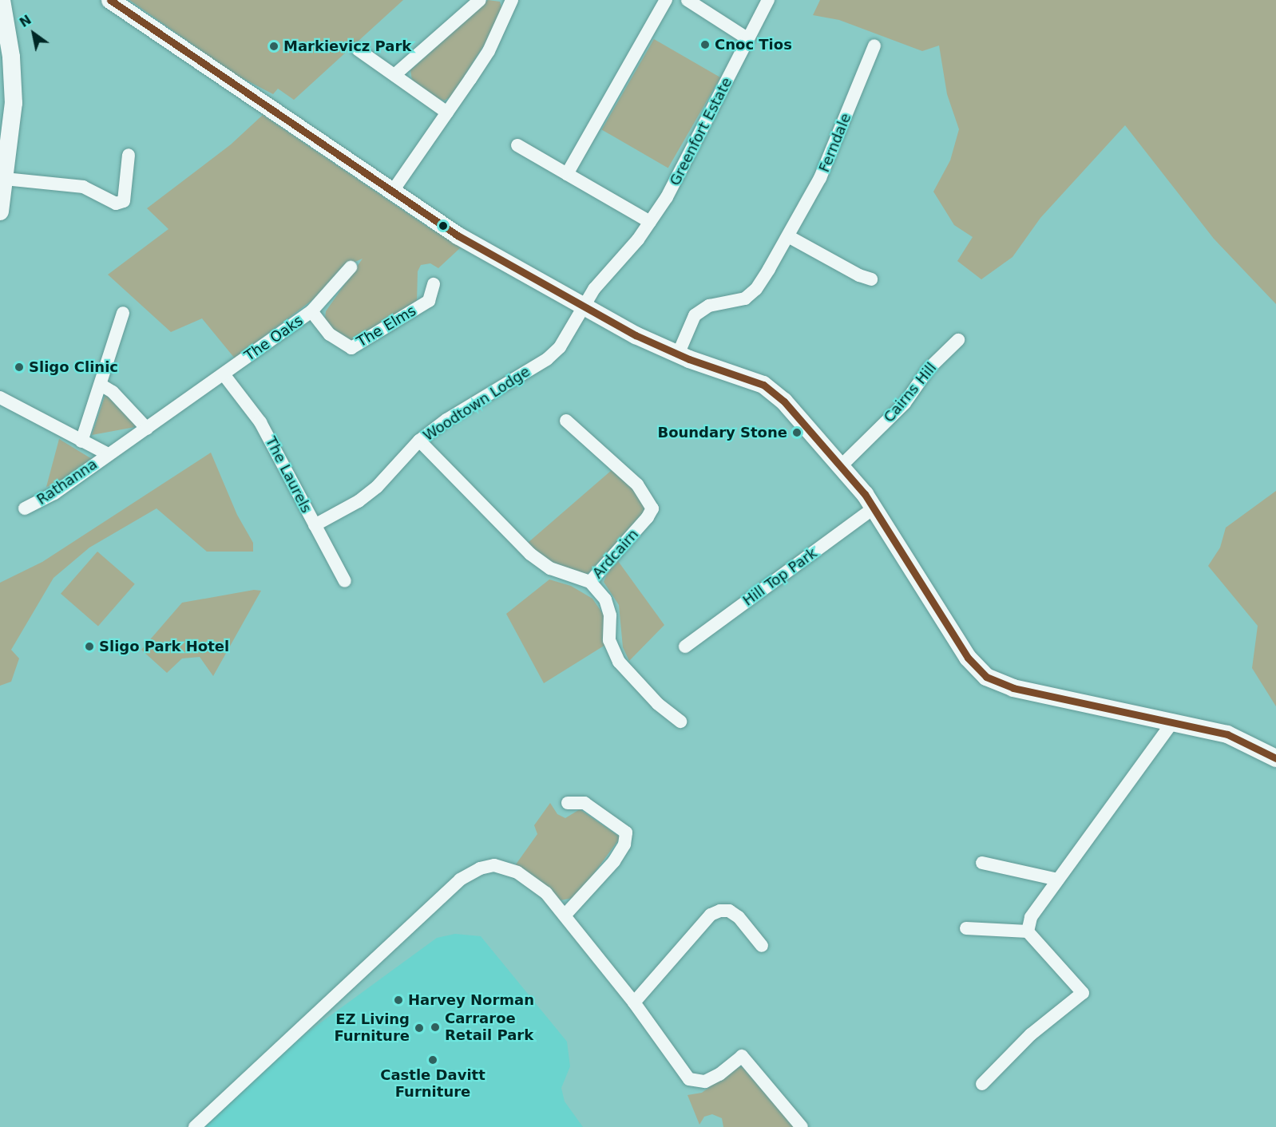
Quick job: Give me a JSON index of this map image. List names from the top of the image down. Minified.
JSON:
{"streets":{"street":["Greenfort Estate","Ferndale","The Elms","The Oaks","Cairns Hill","Woodtown Lodge","The Laurels","Rathanna","Ardcairn","Hill Top Park"]},"crossings":[["Greenfort Estate","Woodtown Lodge"],["The Elms","The Oaks"],["The Oaks","The Laurels"],["The Oaks","Rathanna"],["Woodtown Lodge","The Laurels"]],"places":["Cnoc Tios","Markievicz Park","Sligo Clinic","Boundary Stone","Sligo Park Hotel","Harvey Norman","Carraroe Retail Park","EZ Living Furniture","Castle Davitt Furniture"],"north":"top left"}
